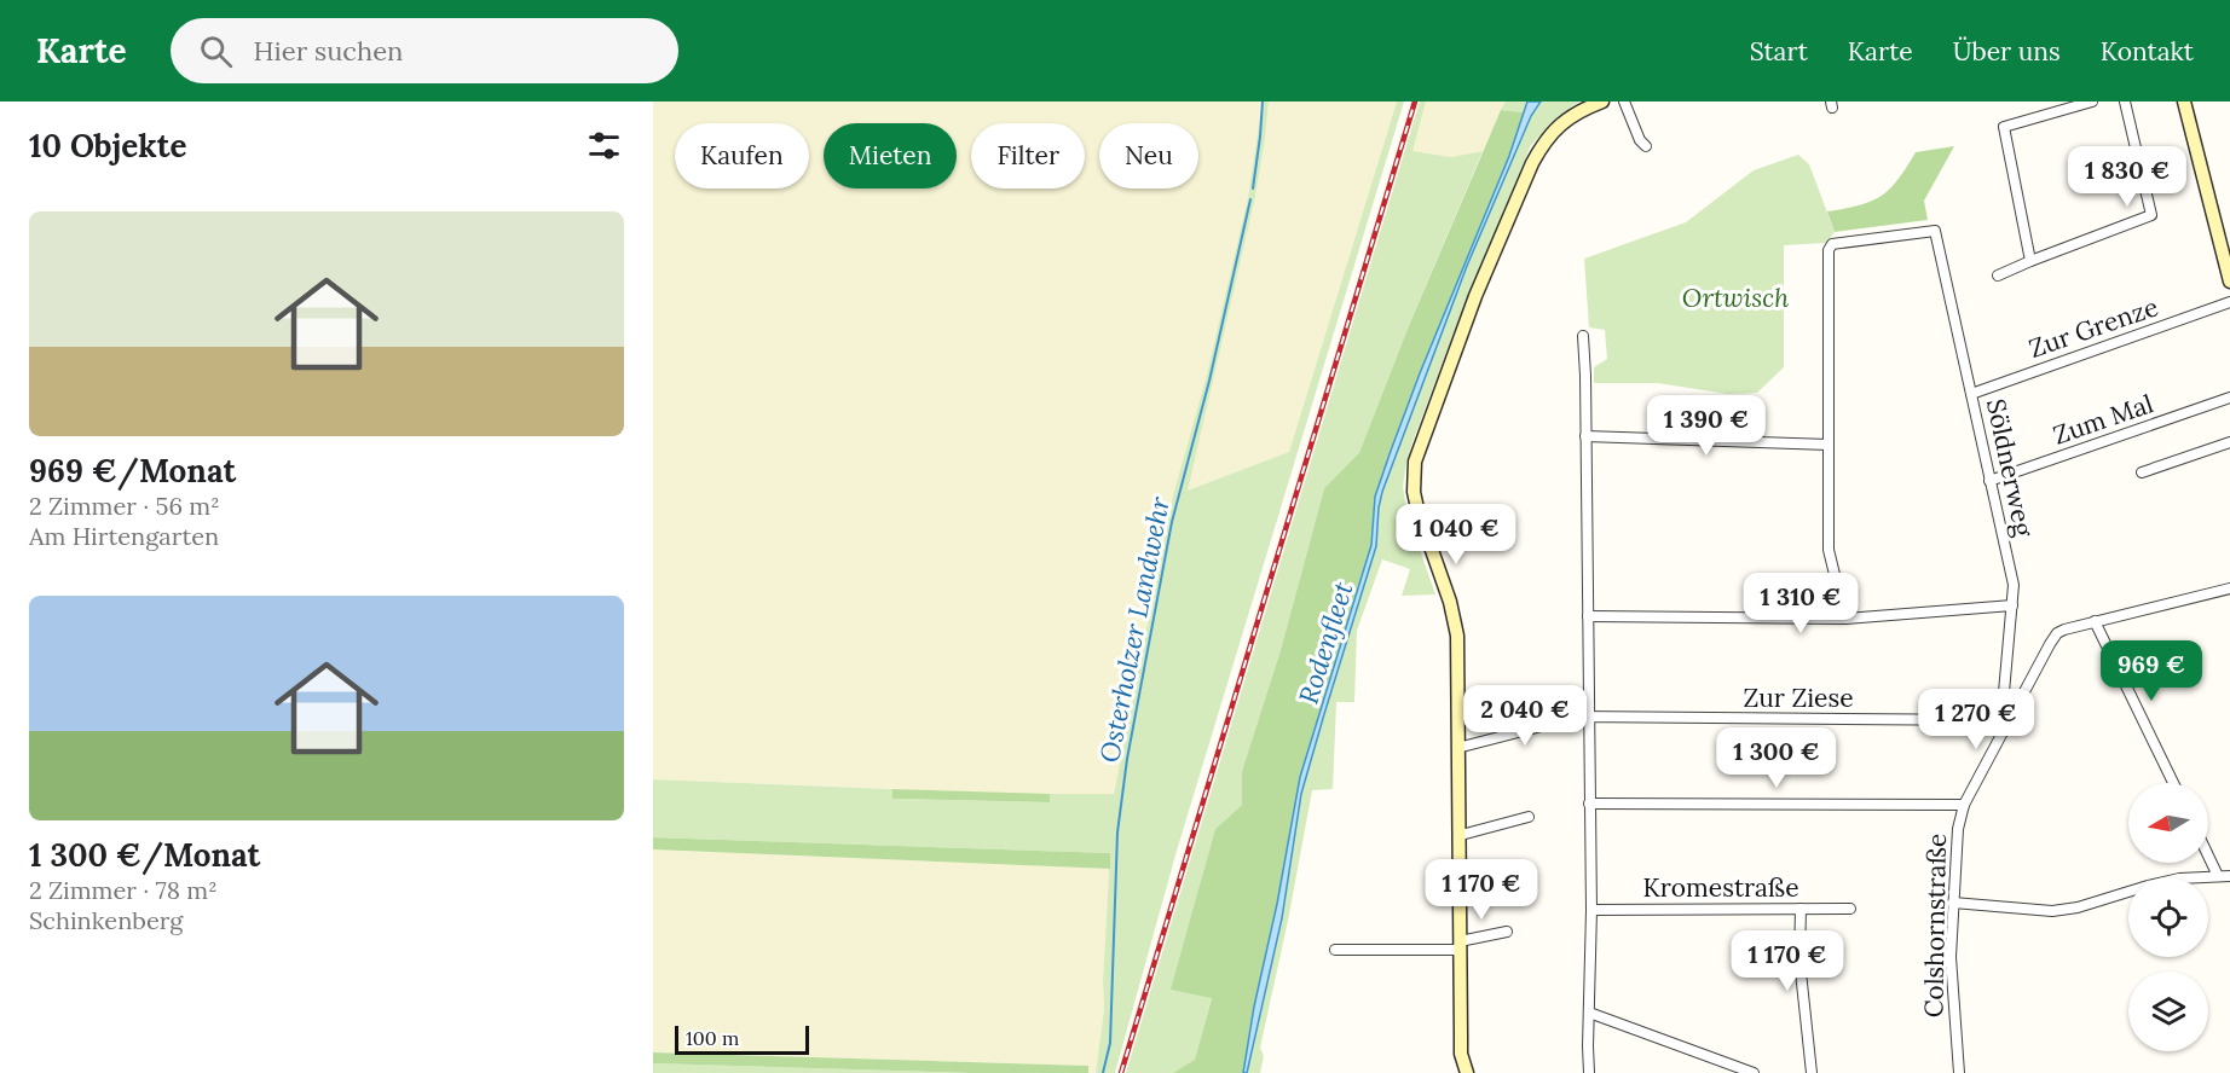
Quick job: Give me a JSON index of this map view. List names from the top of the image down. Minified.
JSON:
{"streets":{"street":["Zur Grenze","Zum Mal","Söldnerweg","Zur Ziese","Kromestraße","Colshornstraße"]},"crossings":[["Zur Grenze","Söldnerweg"],["Zum Mal","Söldnerweg"],["Söldnerweg","Zur Ziese"],["Söldnerweg","Colshornstraße"],["Zur Ziese","Colshornstraße"]],"water":["Osterholzer Landwehr","Rodenfleet"],"parks":["Ortwisch"],"scale_bar":"100 m","north":"left","page":{"header":"Karte","search":"Hier suchen","nav":["Start","Karte","Über uns","Kontakt"],"heading":"10 Objekte","chip":["Kaufen","Mieten","Filter","Neu"],"price":["1 830 €","1 390 €","1 040 €","1 310 €","969 €","2 040 €","1 270 €","1 300 €","1 170 €","1 170 €"],"list":[{"name":"969 €/Monat","note":"2 Zimmer · 56 m² · Am Hirtengarten"},{"name":"1 300 €/Monat","note":"2 Zimmer · 78 m² · Schinkenberg"}],"scale":"100 m"}}
